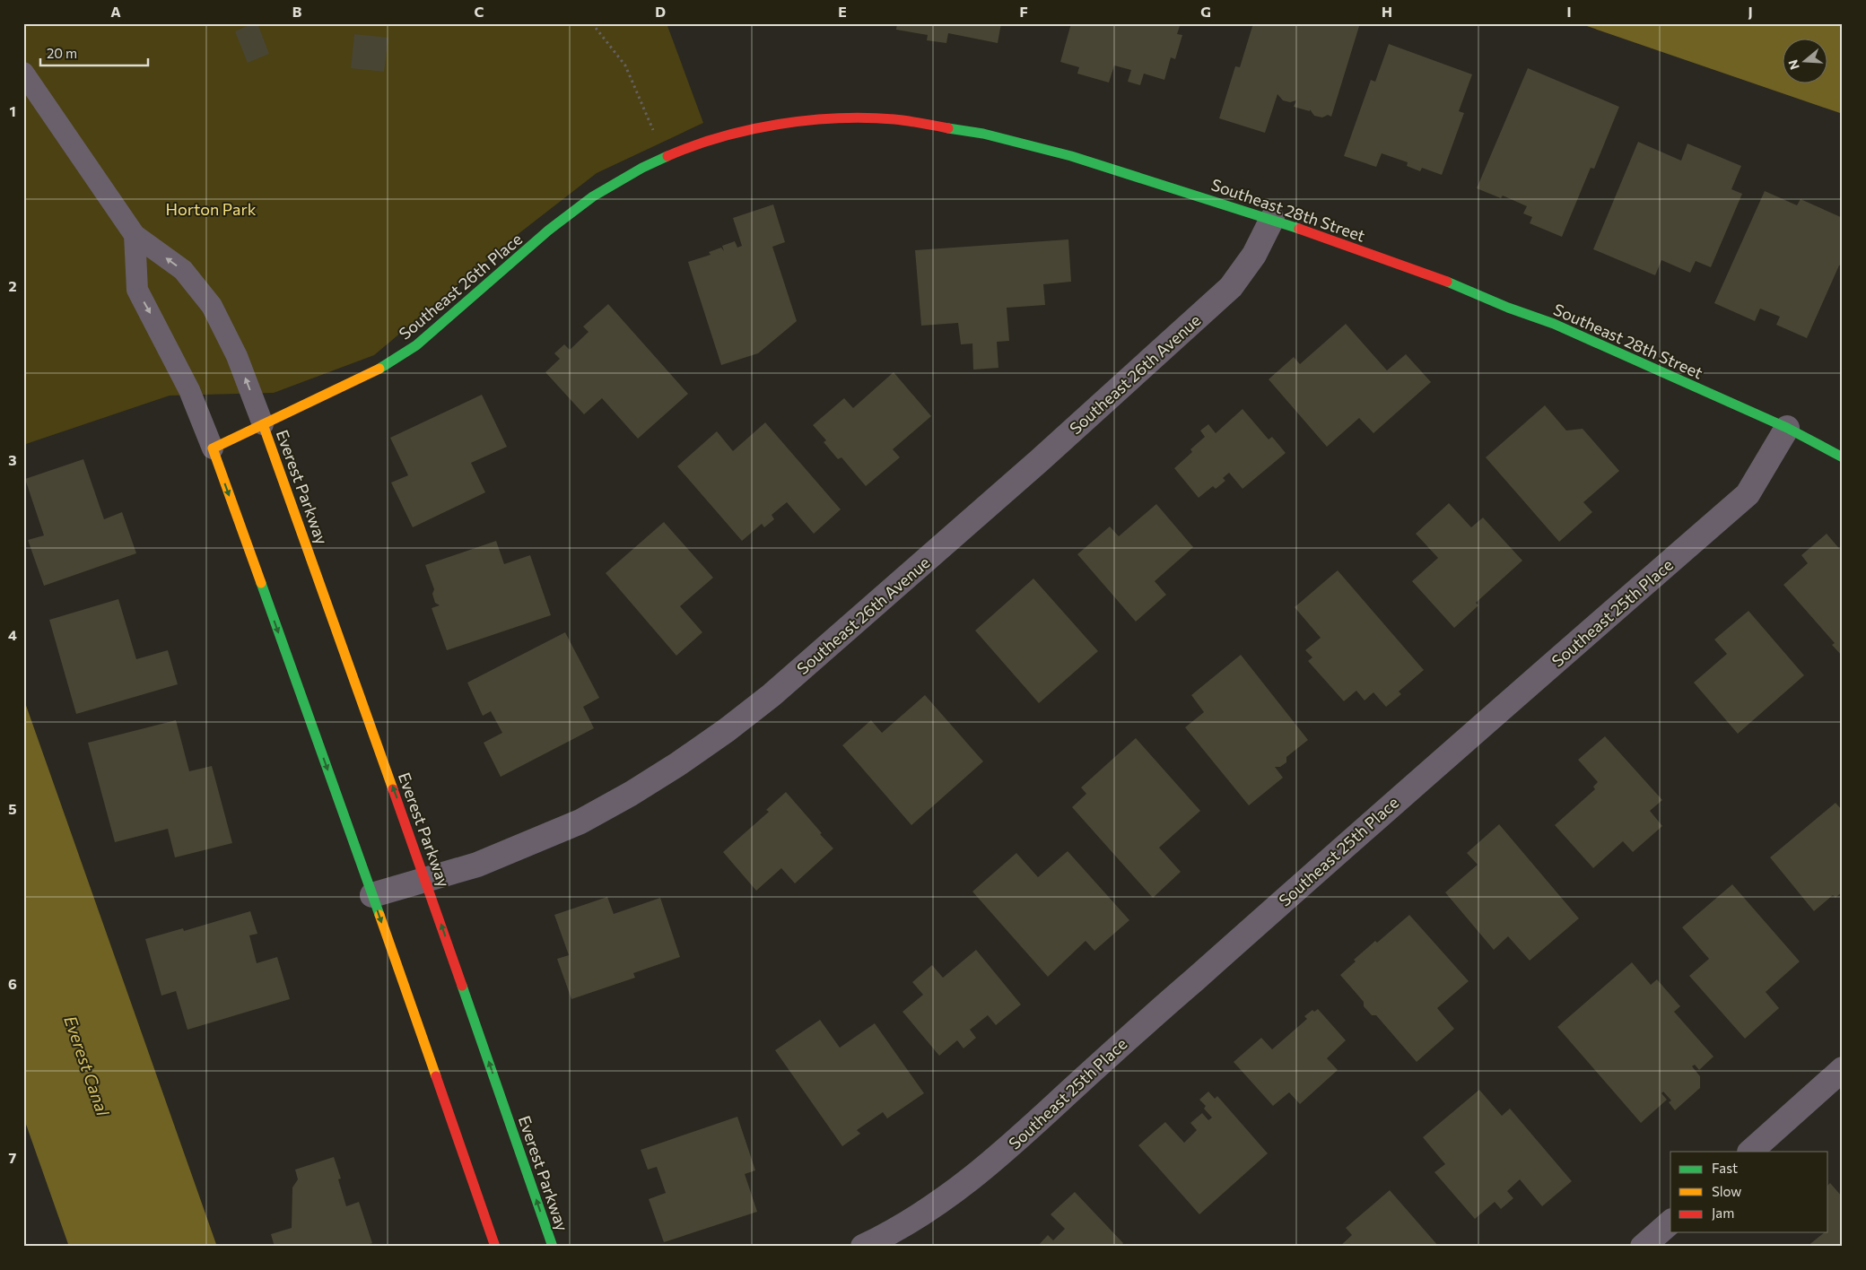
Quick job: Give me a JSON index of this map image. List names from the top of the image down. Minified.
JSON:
{"streets":{"street":["Southeast 28th Street","Southeast 26th Place","Southeast 26th Avenue","Everest Parkway","Southeast 25th Place"]},"crossings":[["Southeast 28th Street","Southeast 26th Place"],["Southeast 28th Street","Southeast 26th Avenue"],["Southeast 28th Street","Southeast 25th Place"],["Southeast 26th Place","Everest Parkway"],["Southeast 26th Avenue","Everest Parkway"]],"water":["Everest Canal"],"parks":["Horton Park"],"legend":["Fast","Slow","Jam"],"scale_bar":"20 m","north":"left","grid":{"columns":["A","B","C","D","E","F","G","H","I","J"],"rows":["1","2","3","4","5","6","7"]}}
